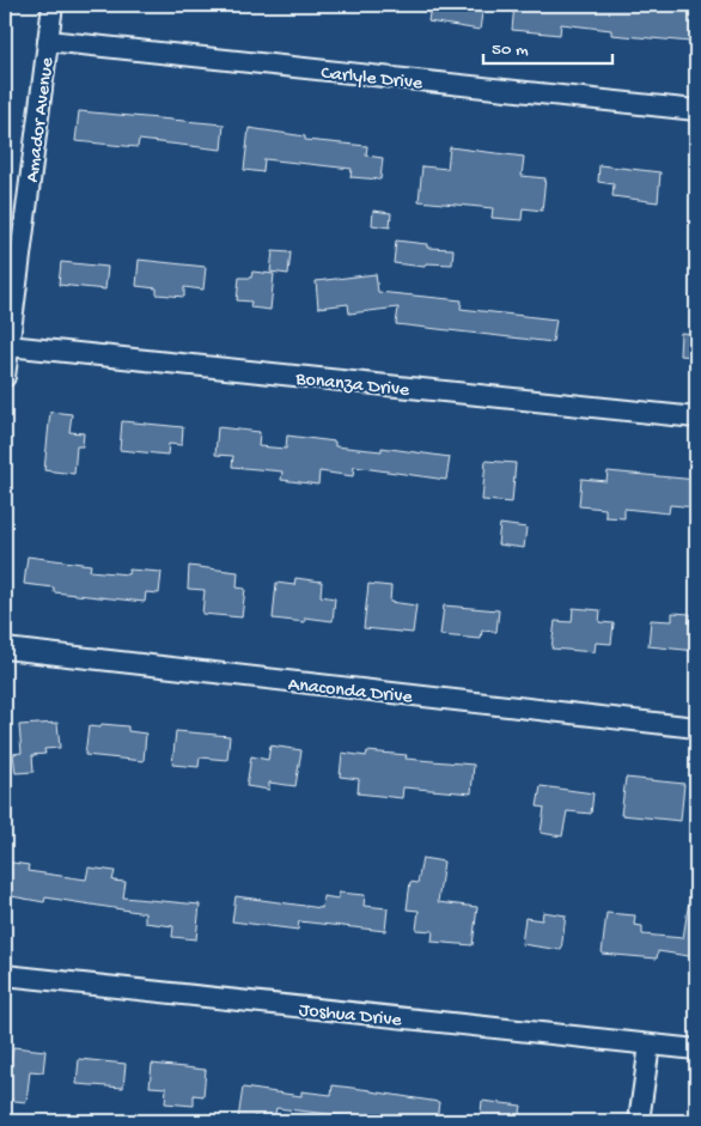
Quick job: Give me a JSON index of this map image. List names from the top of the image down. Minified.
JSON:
{"streets":{"street":["Carlyle Drive","Amador Avenue","Bonanza Drive","Anaconda Drive","Joshua Drive"]},"crossings":[["Carlyle Drive","Amador Avenue"],["Amador Avenue","Bonanza Drive"]],"scale_bar":"50 m"}
